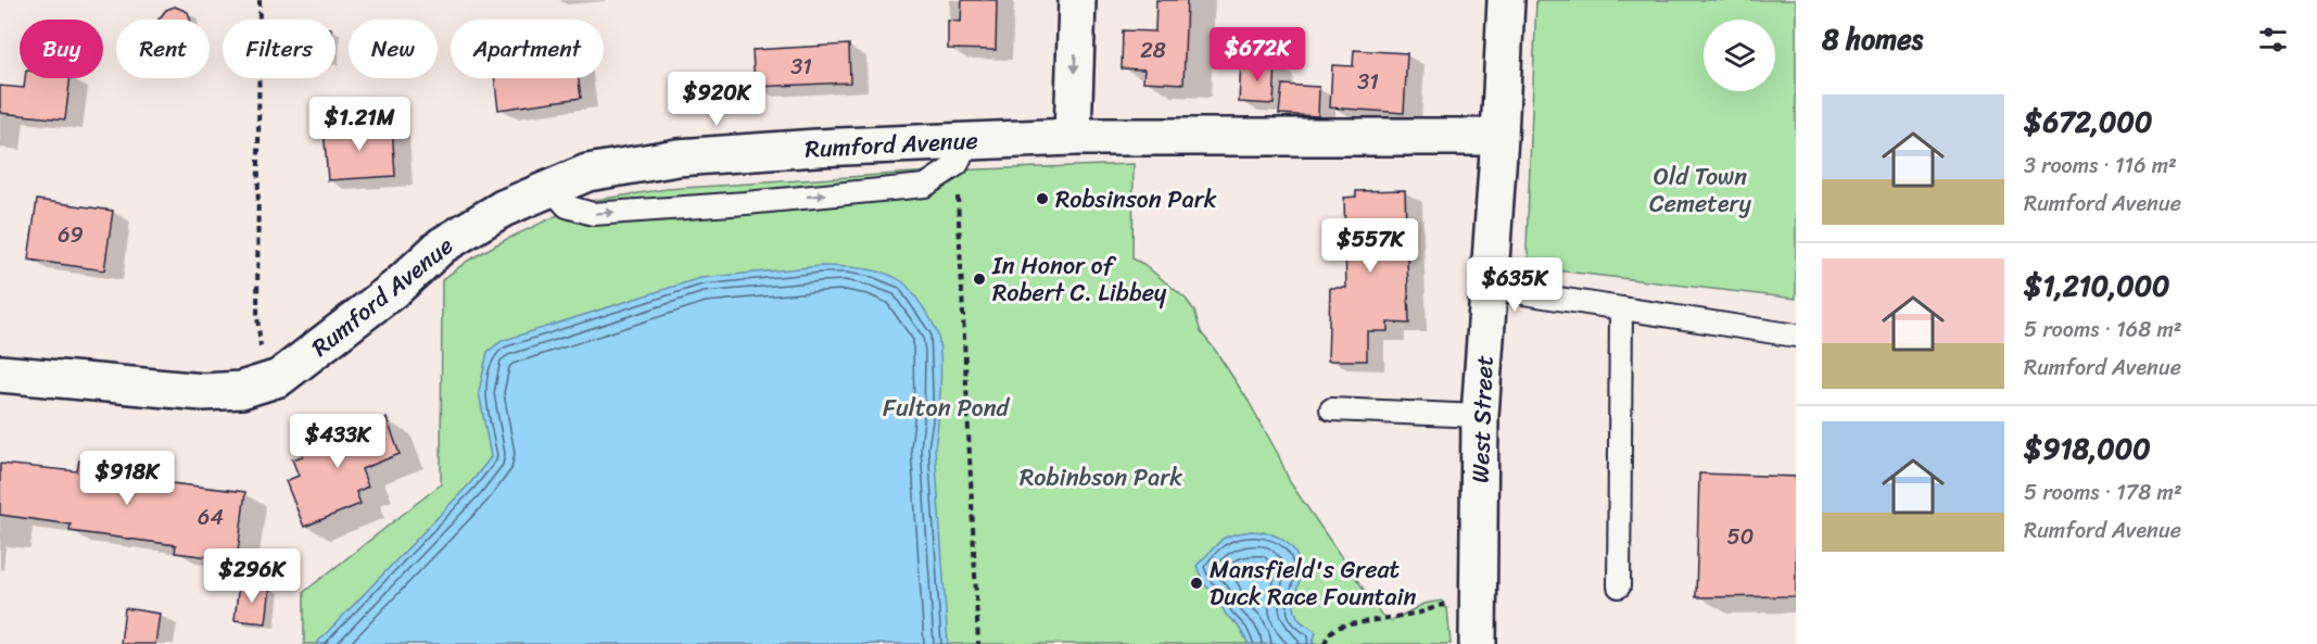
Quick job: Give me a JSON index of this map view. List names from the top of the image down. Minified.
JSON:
{"streets":{"street":["Rumford Avenue","West Street"]},"crossings":[["Rumford Avenue","West Street"]],"parks":["Old Town Cemetery","Fulton Pond","Robinbson Park"],"places":["Robsinson Park","In Honor of Robert C. Libbey","Mansfield's Great Duck Race Fountain"],"house_numbers":["28","31","31","69","64","50"],"page":{"heading":"8 homes","chip":["Buy","Rent","Filters","New","Apartment"],"price":["$672K","$920K","$1.21M","$557K","$635K","$433K","$918K","$296K"],"list":[{"name":"$672,000","note":"3 rooms · 116 m² · Rumford Avenue"},{"name":"$1,210,000","note":"5 rooms · 168 m² · Rumford Avenue"},{"name":"$918,000","note":"5 rooms · 178 m² · Rumford Avenue"}]}}
